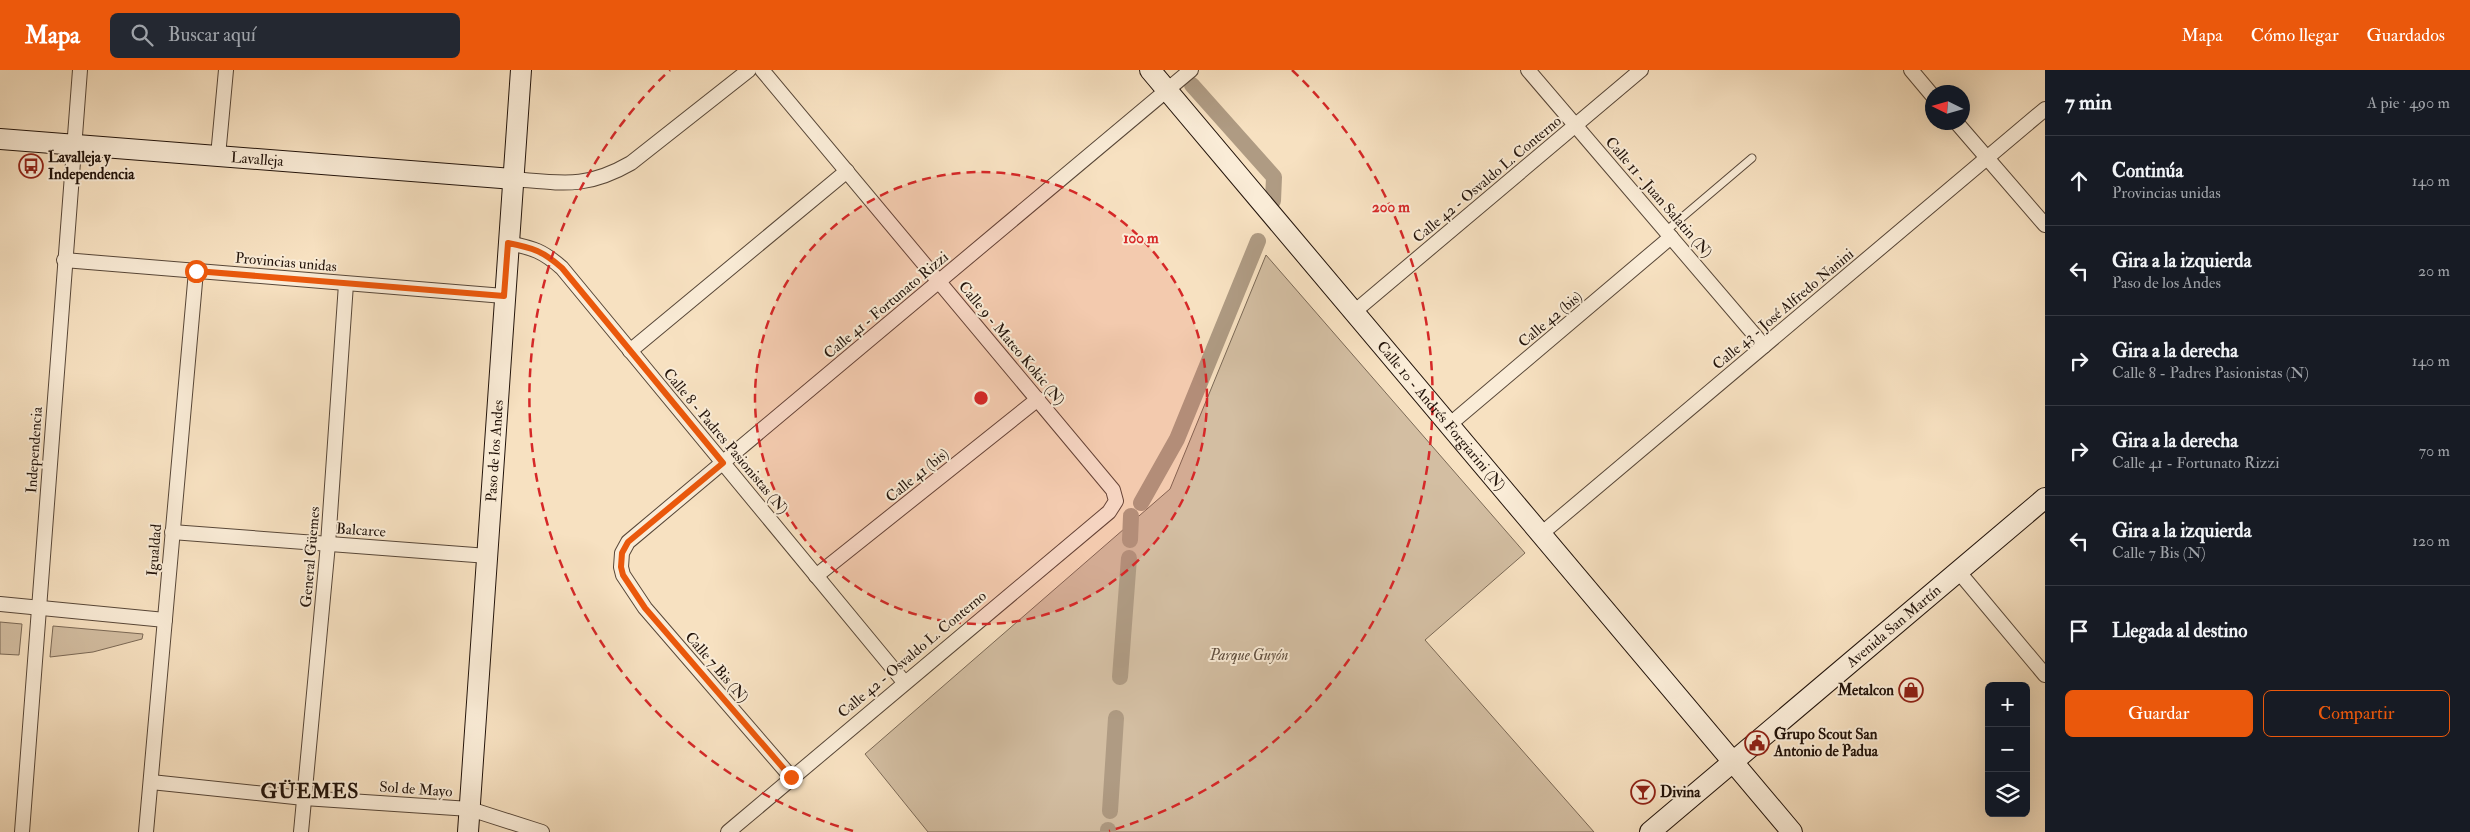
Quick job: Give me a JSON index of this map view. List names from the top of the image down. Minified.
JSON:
{"streets":{"street":["Lavalleja","Calle 42 - Osvaldo L. Conterno","Calle 11 - Juan Salatin (N)","Provincias unidas","Calle 41 - Fortunato Rizzi","Calle 43 - José Alfredo Nanini","Calle 42 (bis)","Calle 9 - Mateo Kokic (N)","Calle 10 - Andrés Forgiarini (N)","Calle 8 - Padres Pasionistas (N)","Independencia","Paso de los Andes","Calle 41 (bis)","Balcarce","Igualdad","General Güemes","Avenida San Martín","Calle 7 Bis (N)","Sol de Mayo"]},"crossings":[["Lavalleja","Independencia"],["Lavalleja","Paso de los Andes"],["Calle 42 - Osvaldo L. Conterno","Calle 11 - Juan Salatin (N)"],["Calle 42 - Osvaldo L. Conterno","Calle 9 - Mateo Kokic (N)"],["Calle 42 - Osvaldo L. Conterno","Calle 10 - Andrés Forgiarini (N)"],["Calle 42 - Osvaldo L. Conterno","Calle 8 - Padres Pasionistas (N)"],["Calle 42 - Osvaldo L. Conterno","Calle 7 Bis (N)"],["Calle 11 - Juan Salatin (N)","Calle 43 - José Alfredo Nanini"],["Calle 11 - Juan Salatin (N)","Calle 42 (bis)"],["Provincias unidas","Independencia"],["Provincias unidas","Paso de los Andes"],["Provincias unidas","Igualdad"],["Provincias unidas","General Güemes"],["Calle 41 - Fortunato Rizzi","Calle 9 - Mateo Kokic (N)"],["Calle 41 - Fortunato Rizzi","Calle 10 - Andrés Forgiarini (N)"],["Calle 41 - Fortunato Rizzi","Calle 8 - Padres Pasionistas (N)"],["Calle 41 - Fortunato Rizzi","Calle 7 Bis (N)"],["Calle 43 - José Alfredo Nanini","Calle 10 - Andrés Forgiarini (N)"],["Calle 42 (bis)","Calle 10 - Andrés Forgiarini (N)"],["Calle 9 - Mateo Kokic (N)","Calle 41 (bis)"],["Calle 10 - Andrés Forgiarini (N)","Avenida San Martín"],["Calle 8 - Padres Pasionistas (N)","Paso de los Andes"],["Calle 8 - Padres Pasionistas (N)","Calle 41 (bis)"],["Paso de los Andes","Balcarce"],["Paso de los Andes","Sol de Mayo"],["Balcarce","Igualdad"],["Balcarce","General Güemes"],["Igualdad","Sol de Mayo"],["General Güemes","Sol de Mayo"]],"districts":["GÜEMES"],"parks":["Parque Guyón"],"places":{"bus stop":["Lavalleja y Independencia"],"shop":["Metalcon"],"public building":["Grupo Scout San Antonio de Padua"],"bar":["Divina"]},"north":"left","page":{"header":"Mapa","search":"Buscar aquí","nav":["Mapa","Cómo llegar","Guardados"],"heading":["7 min","A pie · 490 m"],"list":[["Continúa","Provincias unidas","140 m"],["Gira a la izquierda","Paso de los Andes","20 m"],["Gira a la derecha","Calle 8 - Padres Pasionistas (N)","140 m"],["Gira a la derecha","Calle 41 - Fortunato Rizzi","70 m"],["Gira a la izquierda","Calle 7 Bis (N)","120 m"],"Llegada al destino"],"buttons":["Guardar","Compartir"],"map_buttons":["+","−"]},"rings":["200 m","100 m"]}
